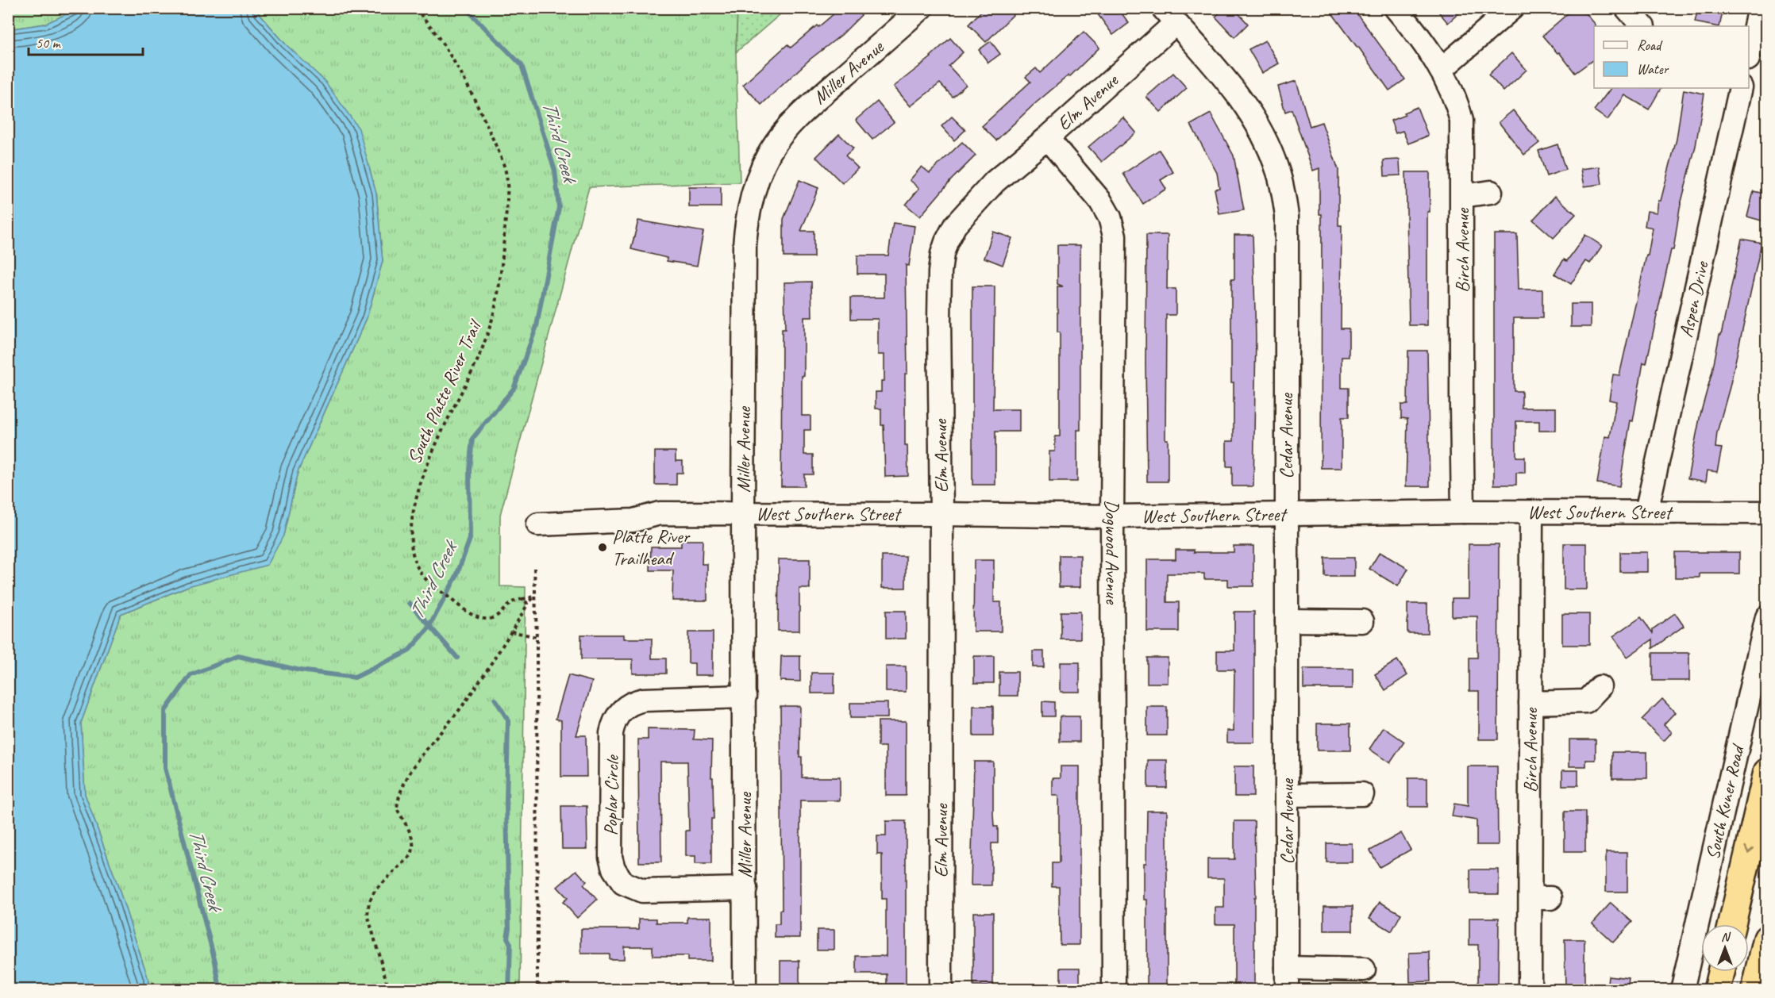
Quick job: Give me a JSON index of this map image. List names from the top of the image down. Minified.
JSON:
{"streets":{"street":["Miller Avenue","Elm Avenue","Birch Avenue","Aspen Drive","Cedar Avenue","West Southern Street","Dogwood Avenue","Poplar Circle","South Kuner Road"],"path":["South Platte River Trail"]},"crossings":[["Miller Avenue","West Southern Street"],["Miller Avenue","Poplar Circle"],["Elm Avenue","Cedar Avenue"],["Elm Avenue","West Southern Street"],["Elm Avenue","Dogwood Avenue"],["Birch Avenue","West Southern Street"],["Aspen Drive","West Southern Street"],["Cedar Avenue","West Southern Street"],["West Southern Street","Dogwood Avenue"]],"water":["Third Creek"],"places":["Platte River Trailhead"],"legend":["Road","Water"],"scale_bar":"50 m","north":"top"}
